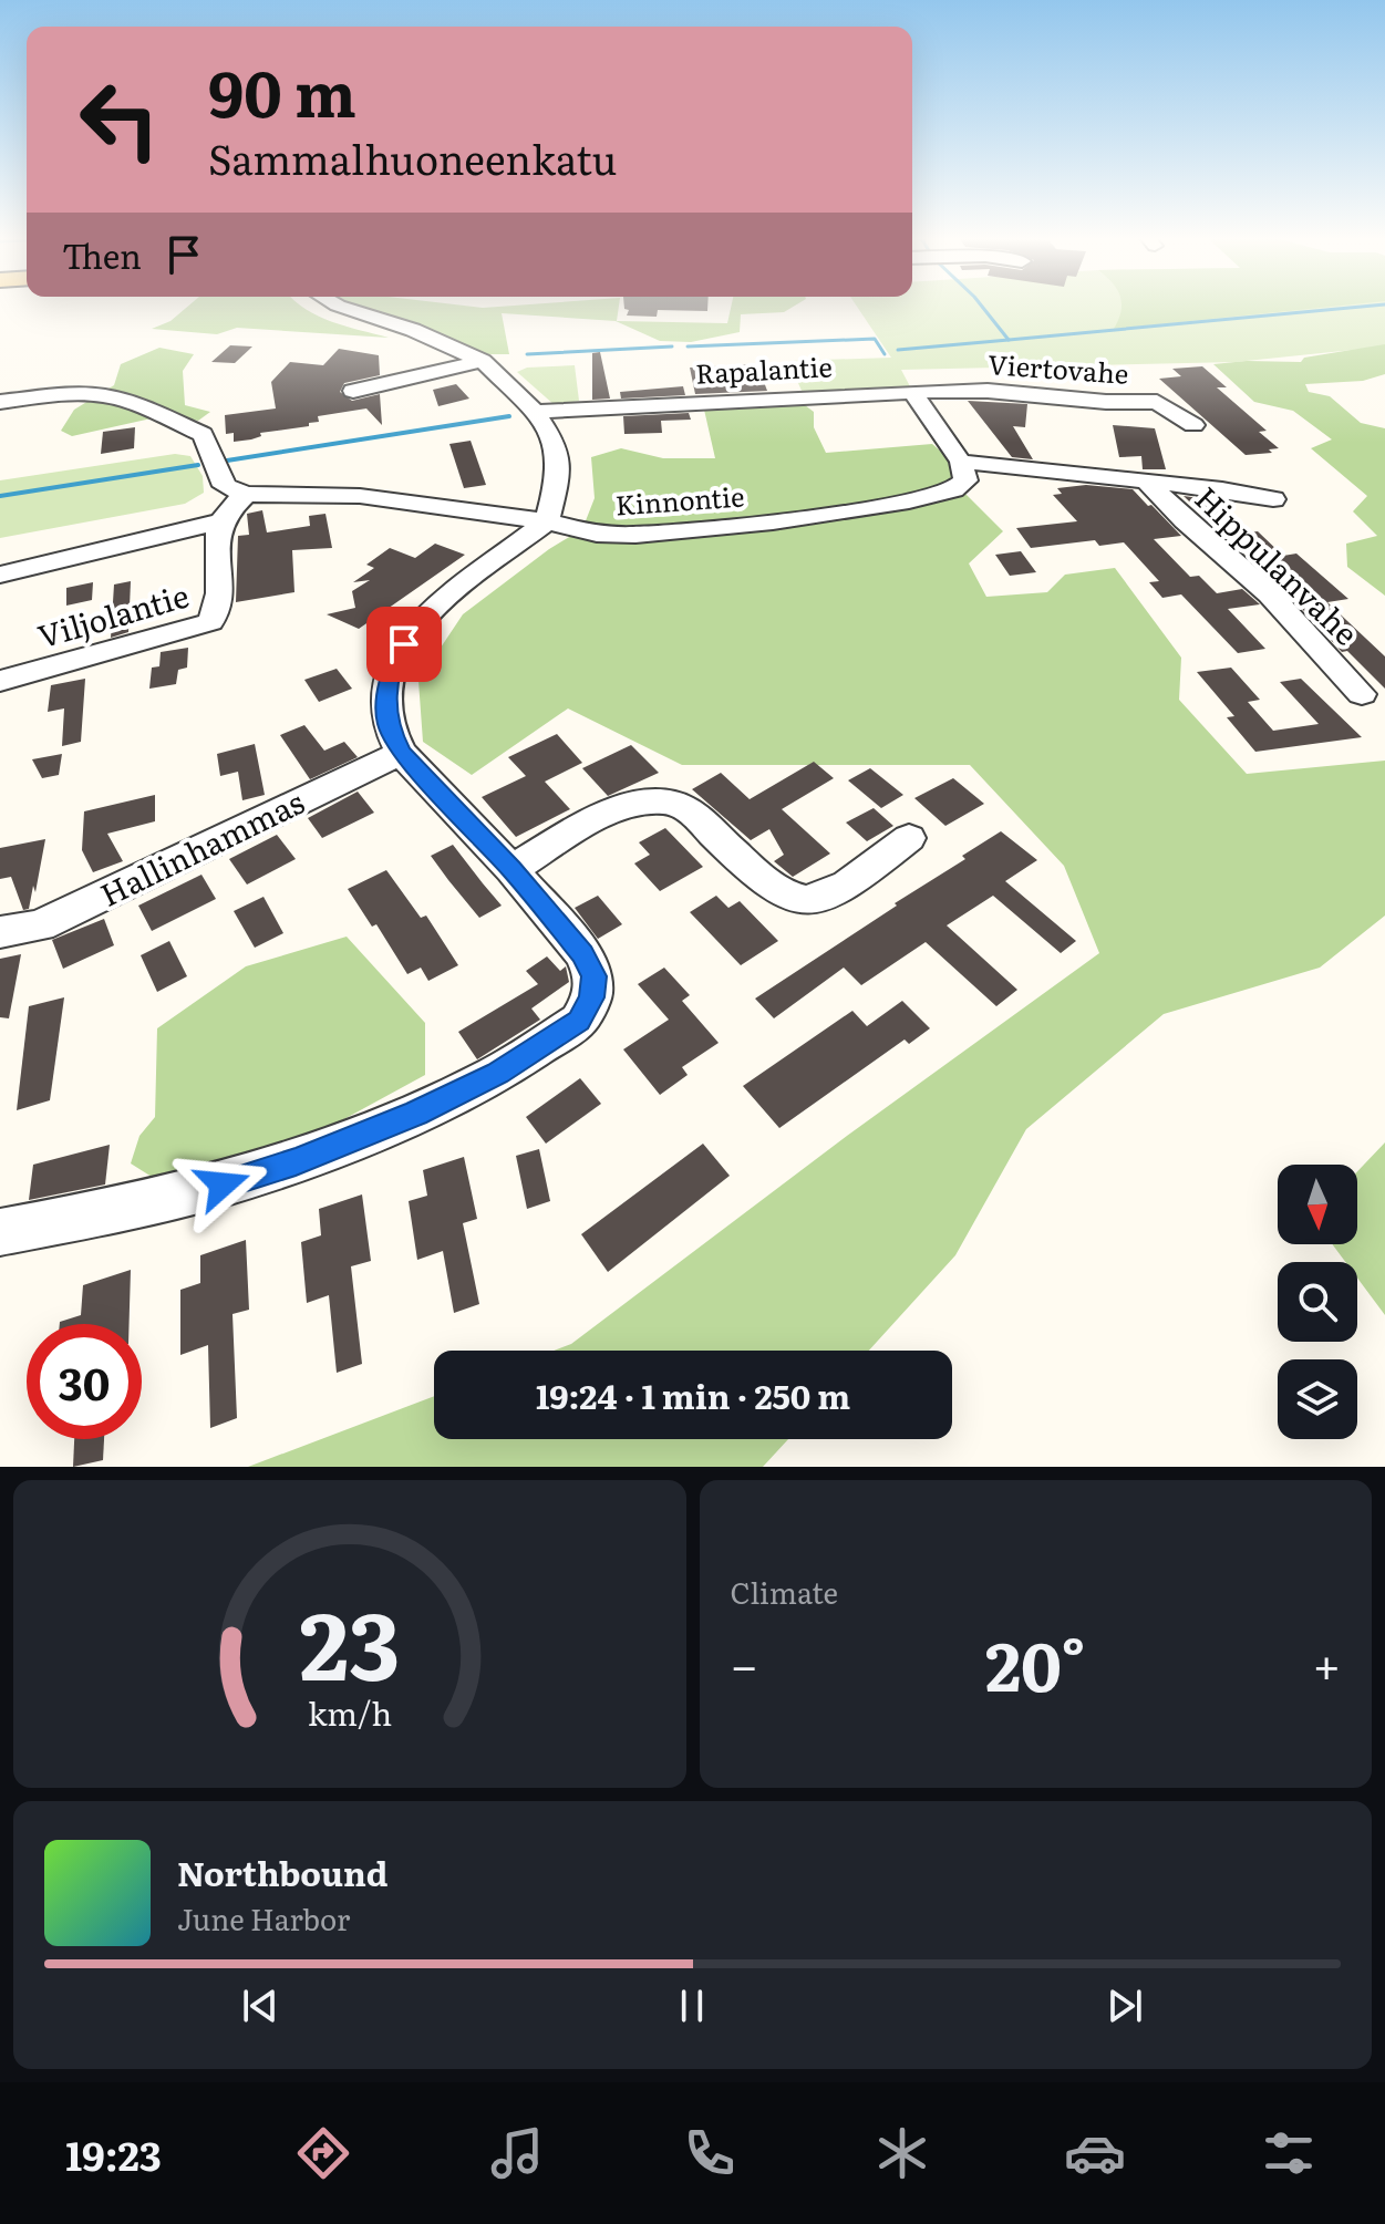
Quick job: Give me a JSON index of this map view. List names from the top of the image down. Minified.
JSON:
{"streets":{"street":["Viertovahe","Rapalantie","Kinnontie","Hippulanvahe","Viljolantie","Hallinhammas"]},"crossings":[["Viertovahe","Rapalantie"]],"north":"bottom","page":{"turn":["90 m","Sammalhuoneenkatu"],"then":"Then","limit":"30","trip":"19:24 · 1 min · 250 m","tile":"Climate","heat":["−","20°","+"],"song":["Northbound","June Harbor"],"tabs":"19:23","gauge":["23","km/h"]}}
